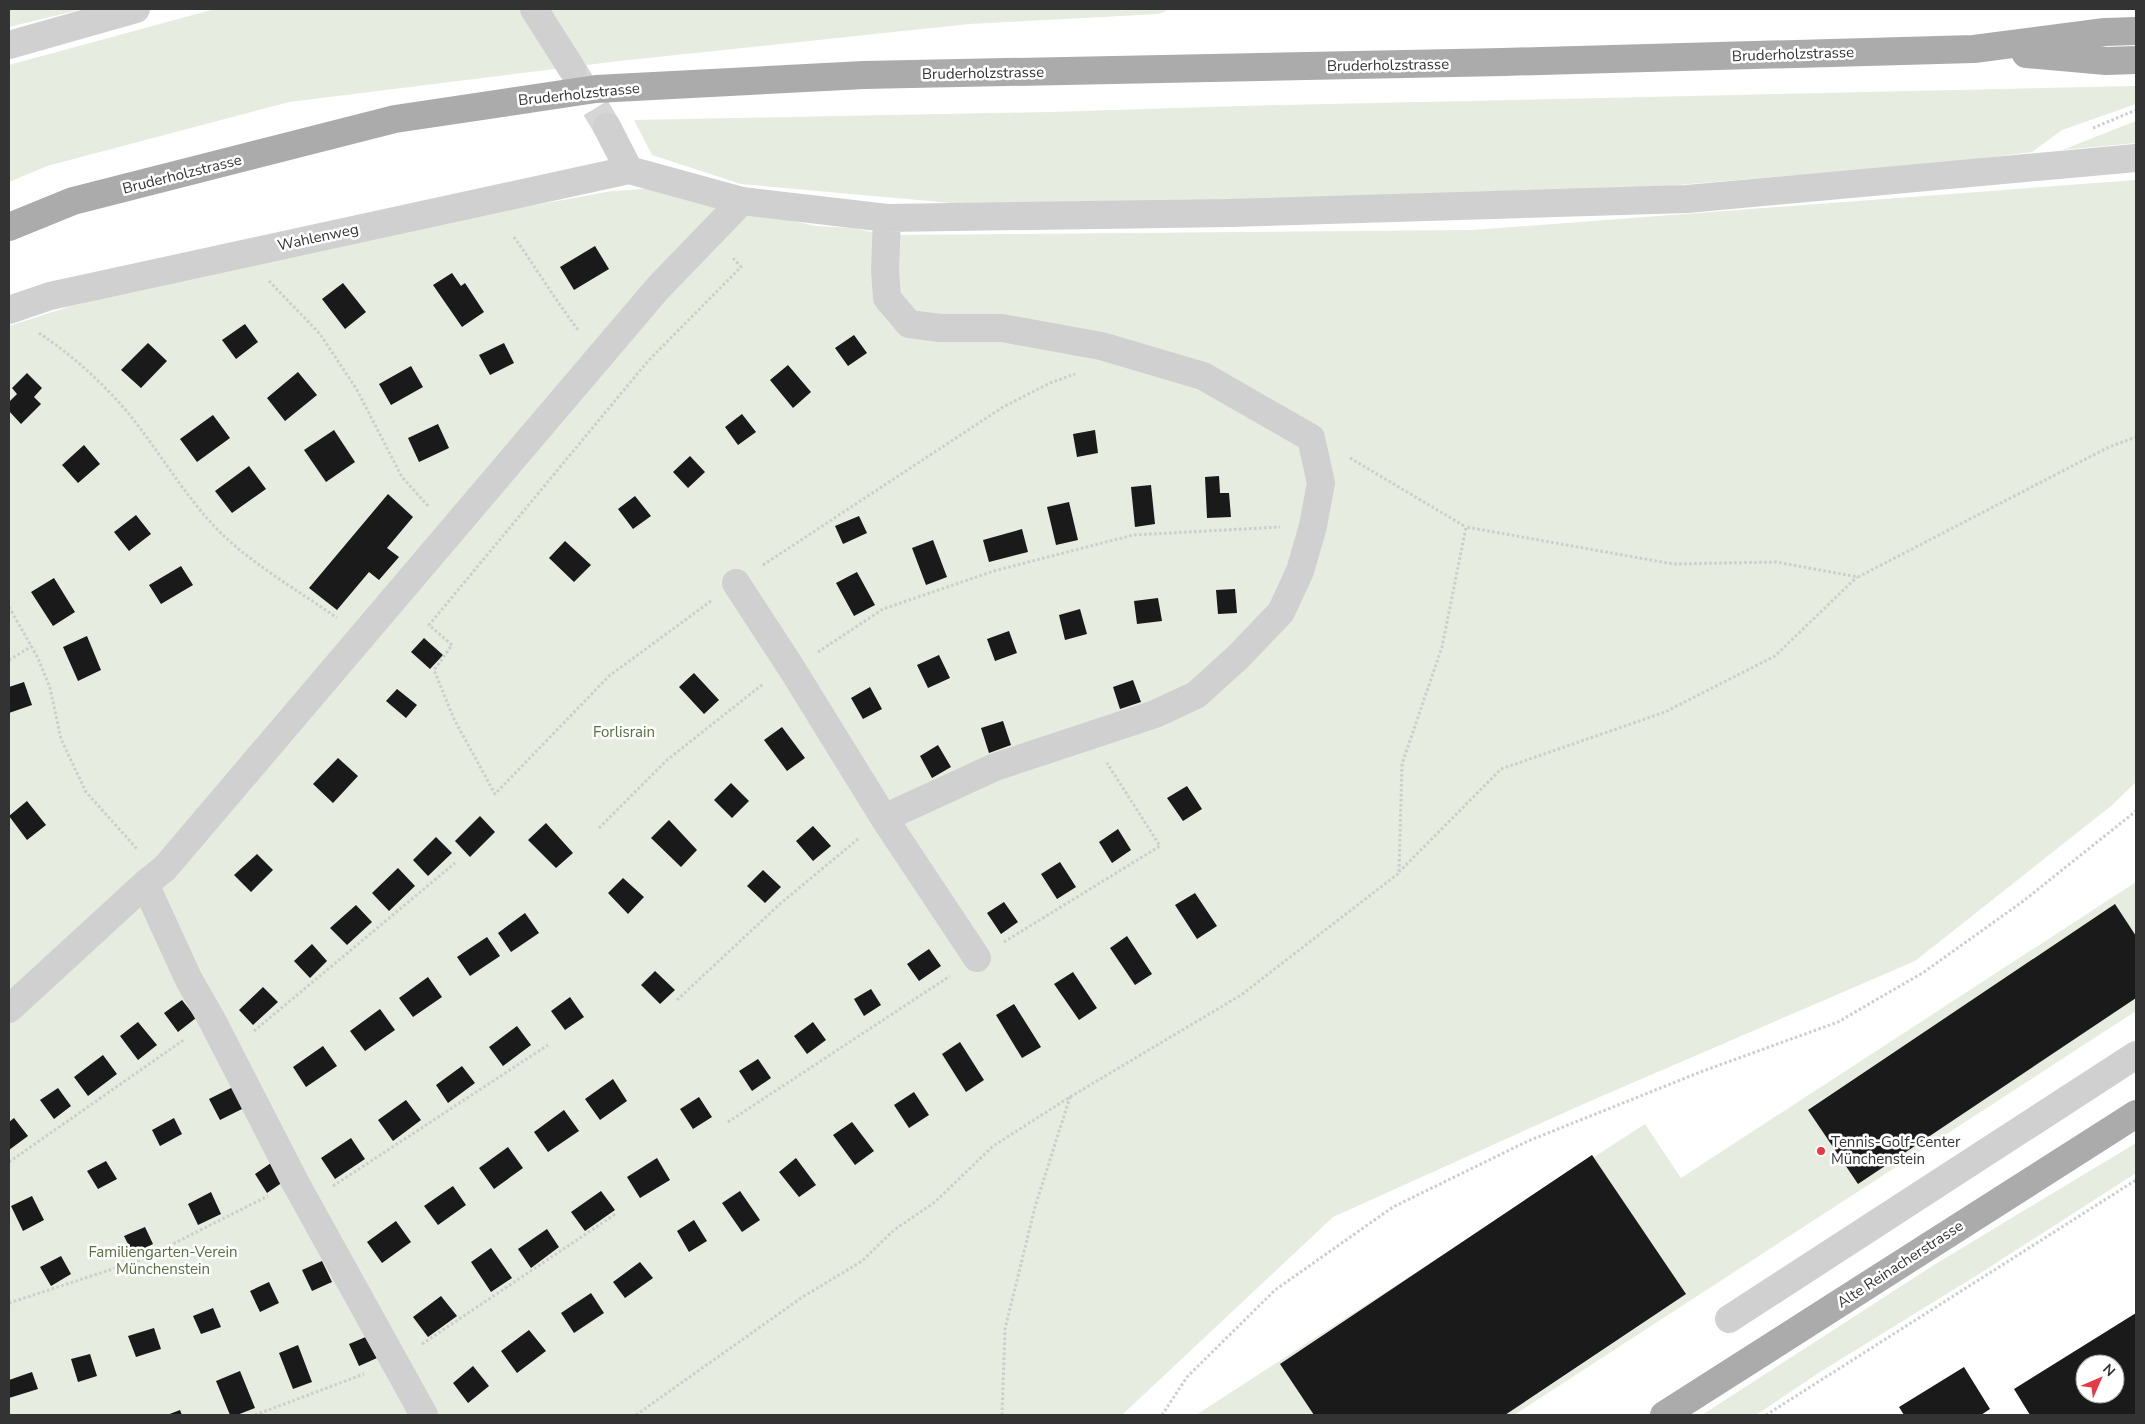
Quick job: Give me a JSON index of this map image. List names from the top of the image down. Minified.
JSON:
{"streets":{"main road":["Bruderholzstrasse","Alte Reinacherstrasse"],"street":["Wahlenweg"]},"parks":["Forlisrain","Familiengarten-Verein Münchenstein"],"places":["Tennis-Golf-Center Münchenstein"],"north":"top right"}
